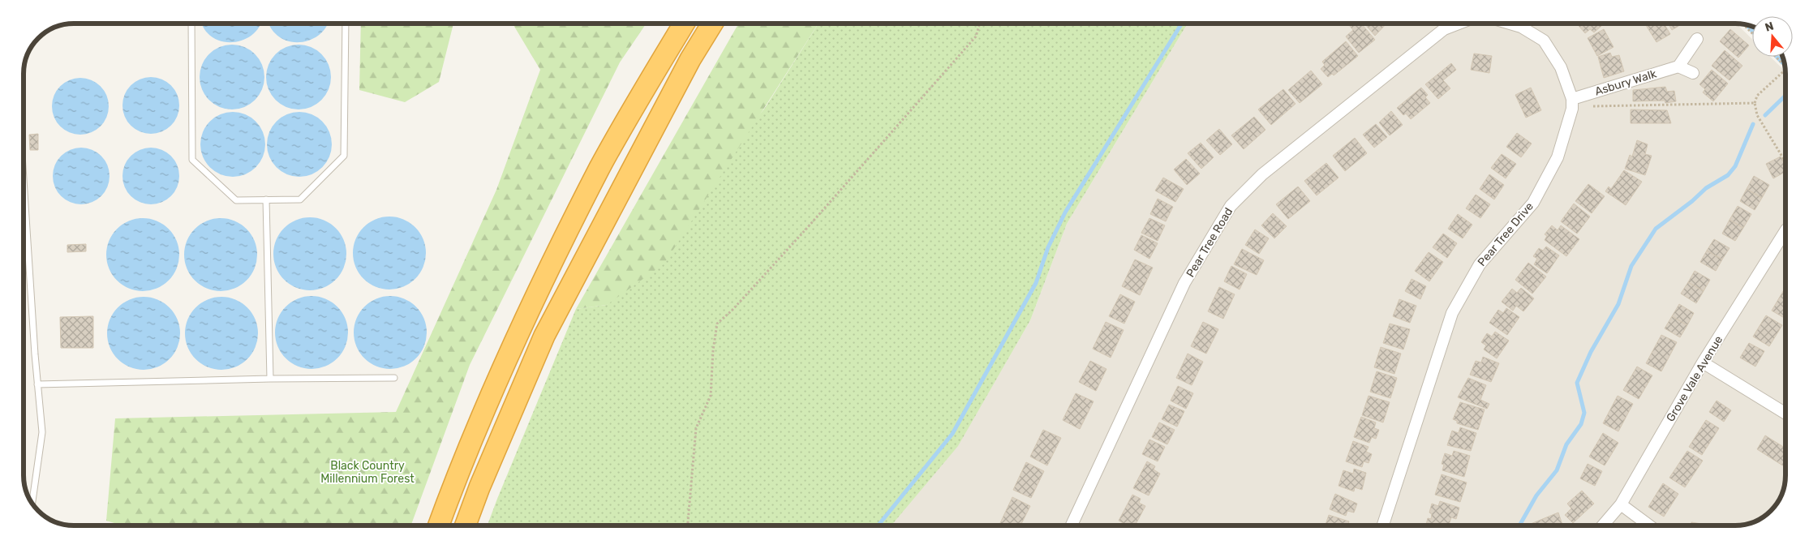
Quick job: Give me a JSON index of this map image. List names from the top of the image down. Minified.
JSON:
{"streets":{"street":["Asbury Walk","Pear Tree Drive","Pear Tree Road","Grove Vale Avenue"]},"crossings":[["Asbury Walk","Pear Tree Drive"]],"parks":["Black Country Millennium Forest"],"north":"top"}
